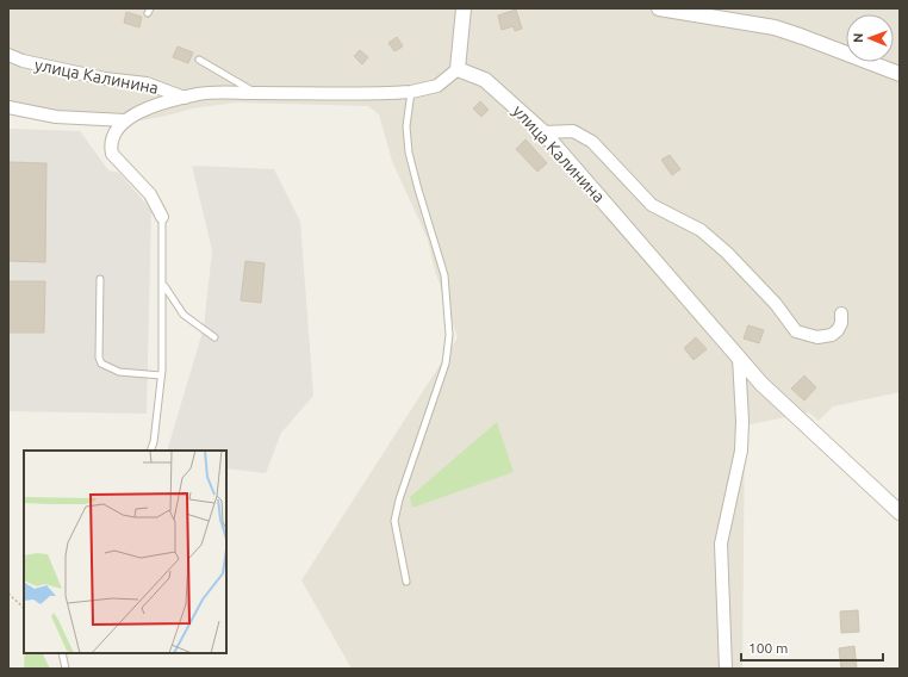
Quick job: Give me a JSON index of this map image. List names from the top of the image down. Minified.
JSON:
{"streets":{"street":["улица Калинина"]},"scale_bar":"100 m","north":"left"}
